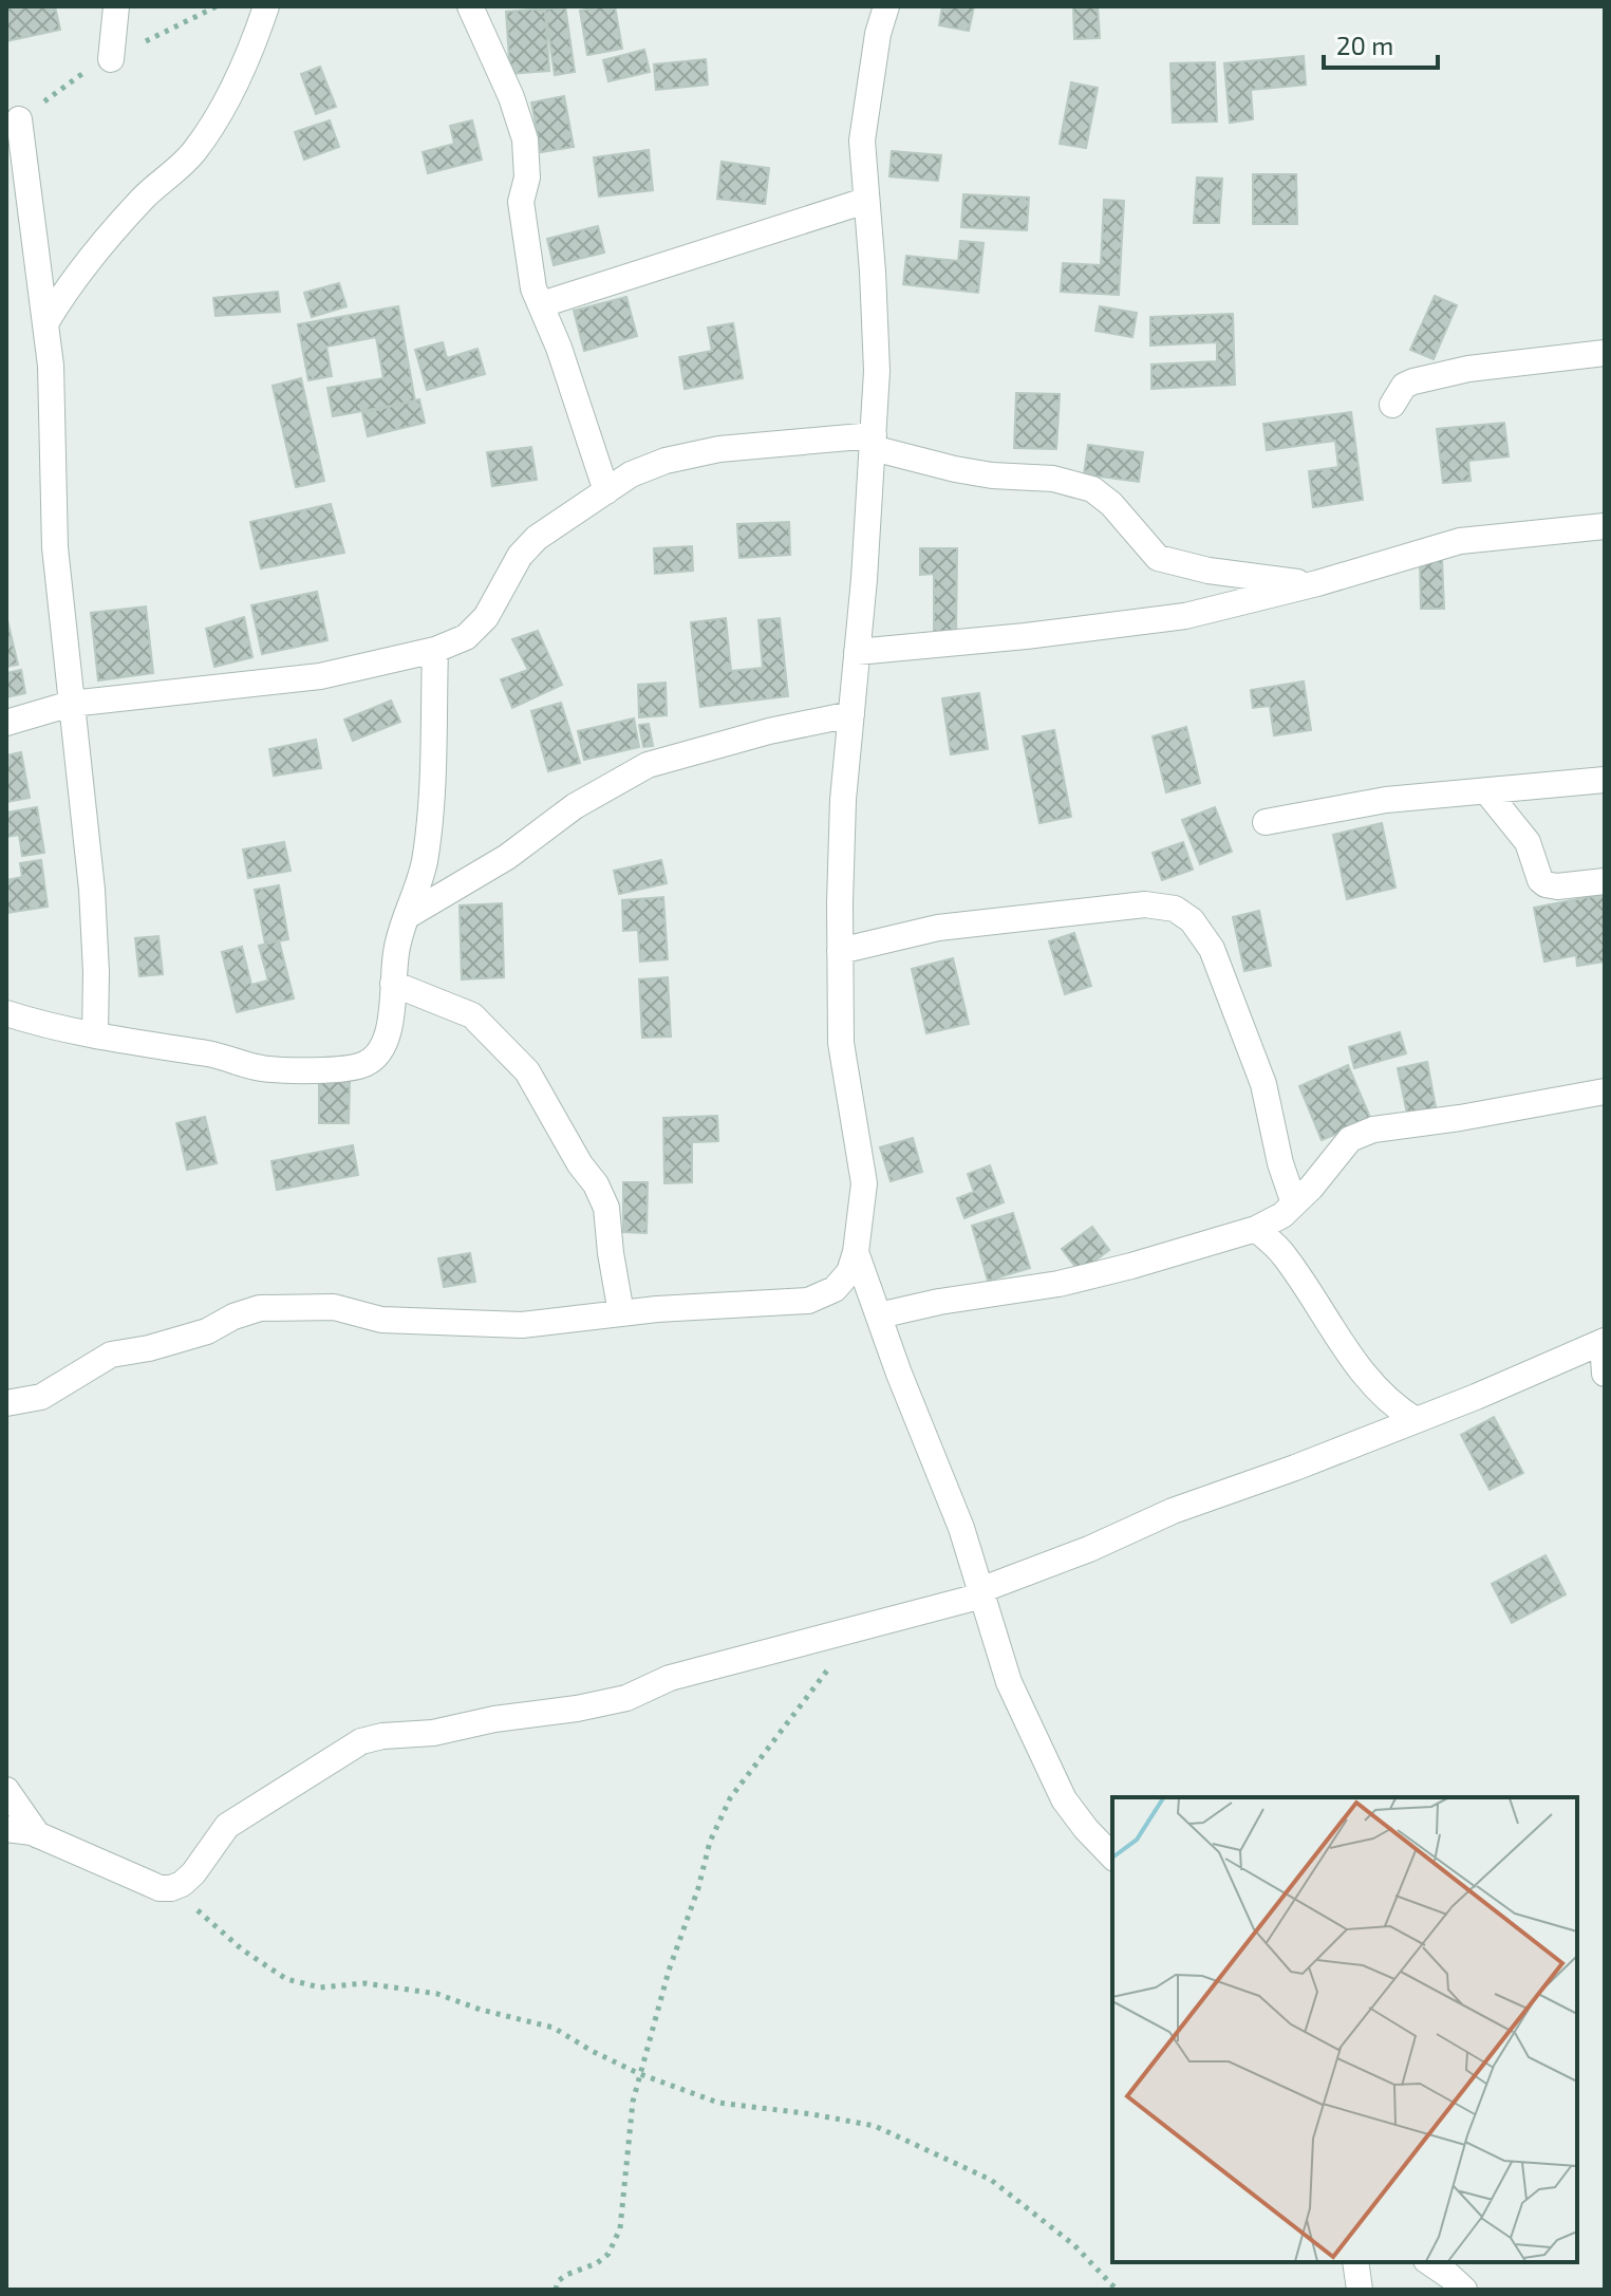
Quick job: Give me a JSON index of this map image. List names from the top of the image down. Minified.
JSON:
{"scale_bar":"20 m"}
